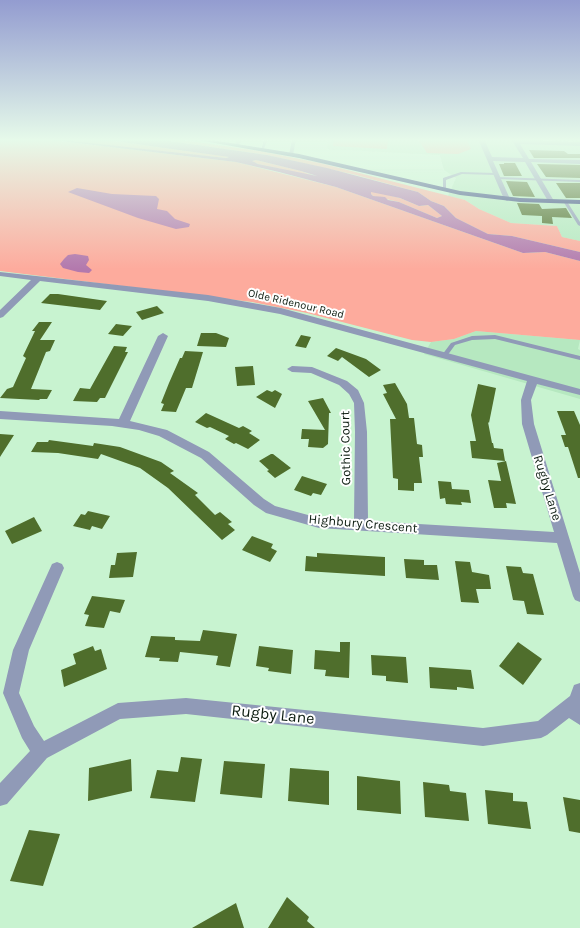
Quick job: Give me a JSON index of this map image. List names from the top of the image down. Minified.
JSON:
{"streets":{"street":["Olde Ridenour Road","Gothic Court","Rugby Lane","Highbury Crescent"]},"crossings":[["Olde Ridenour Road","Rugby Lane"],["Gothic Court","Highbury Crescent"],["Rugby Lane","Highbury Crescent"]]}
